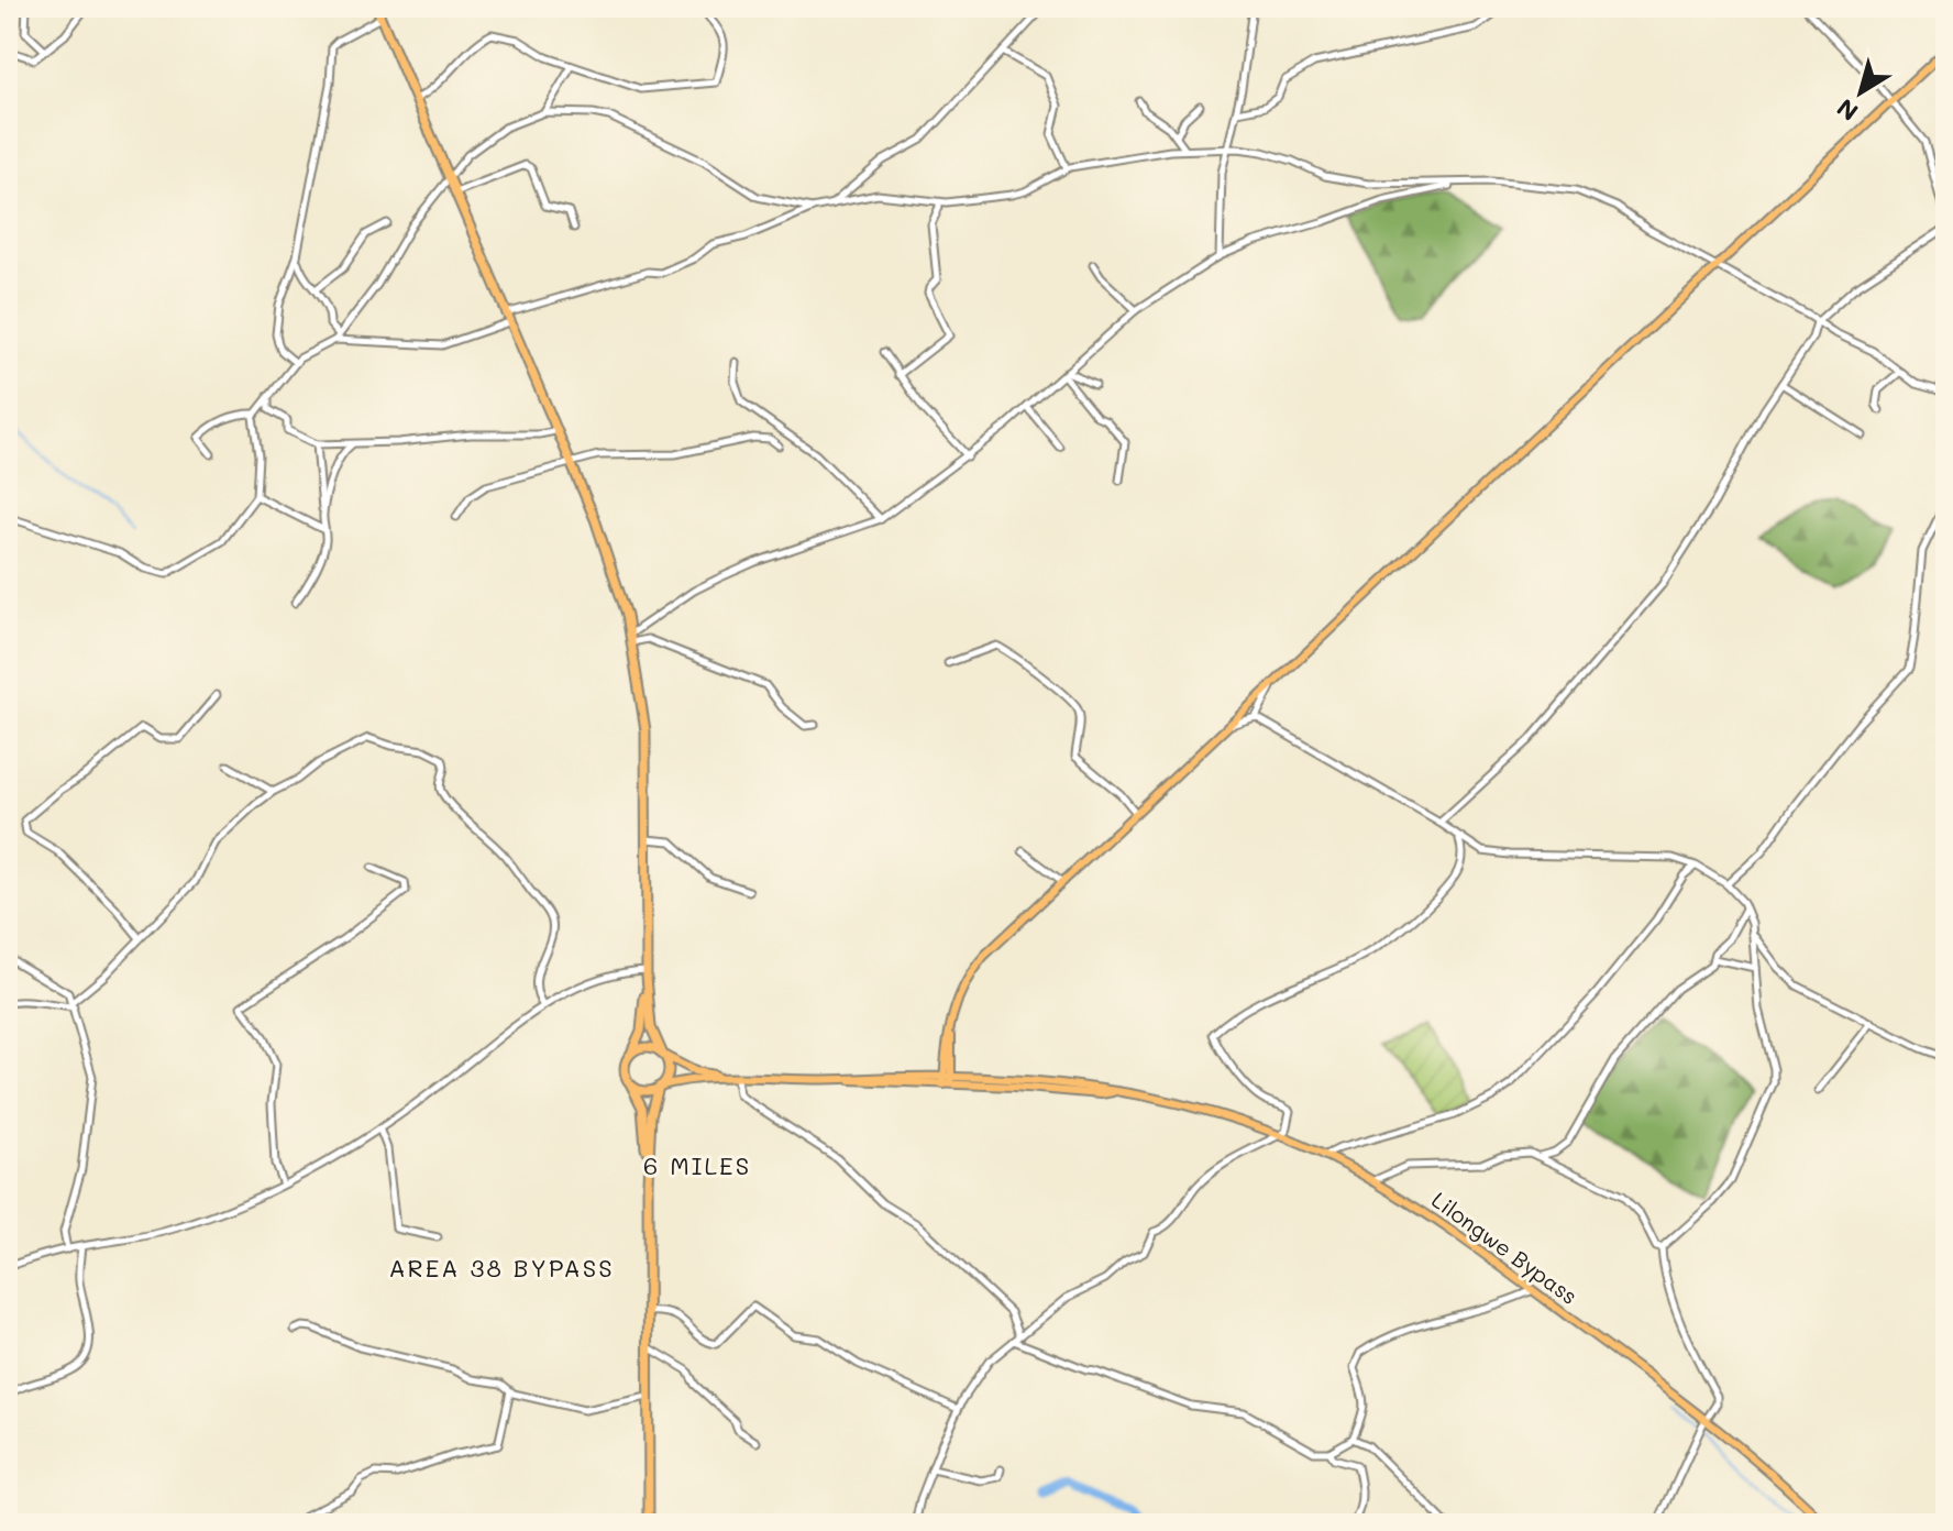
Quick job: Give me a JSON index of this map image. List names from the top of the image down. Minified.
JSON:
{"streets":{"main road":["Lilongwe Bypass"]},"districts":["6 MILES","AREA 38 BYPASS"],"north":"bottom left"}
